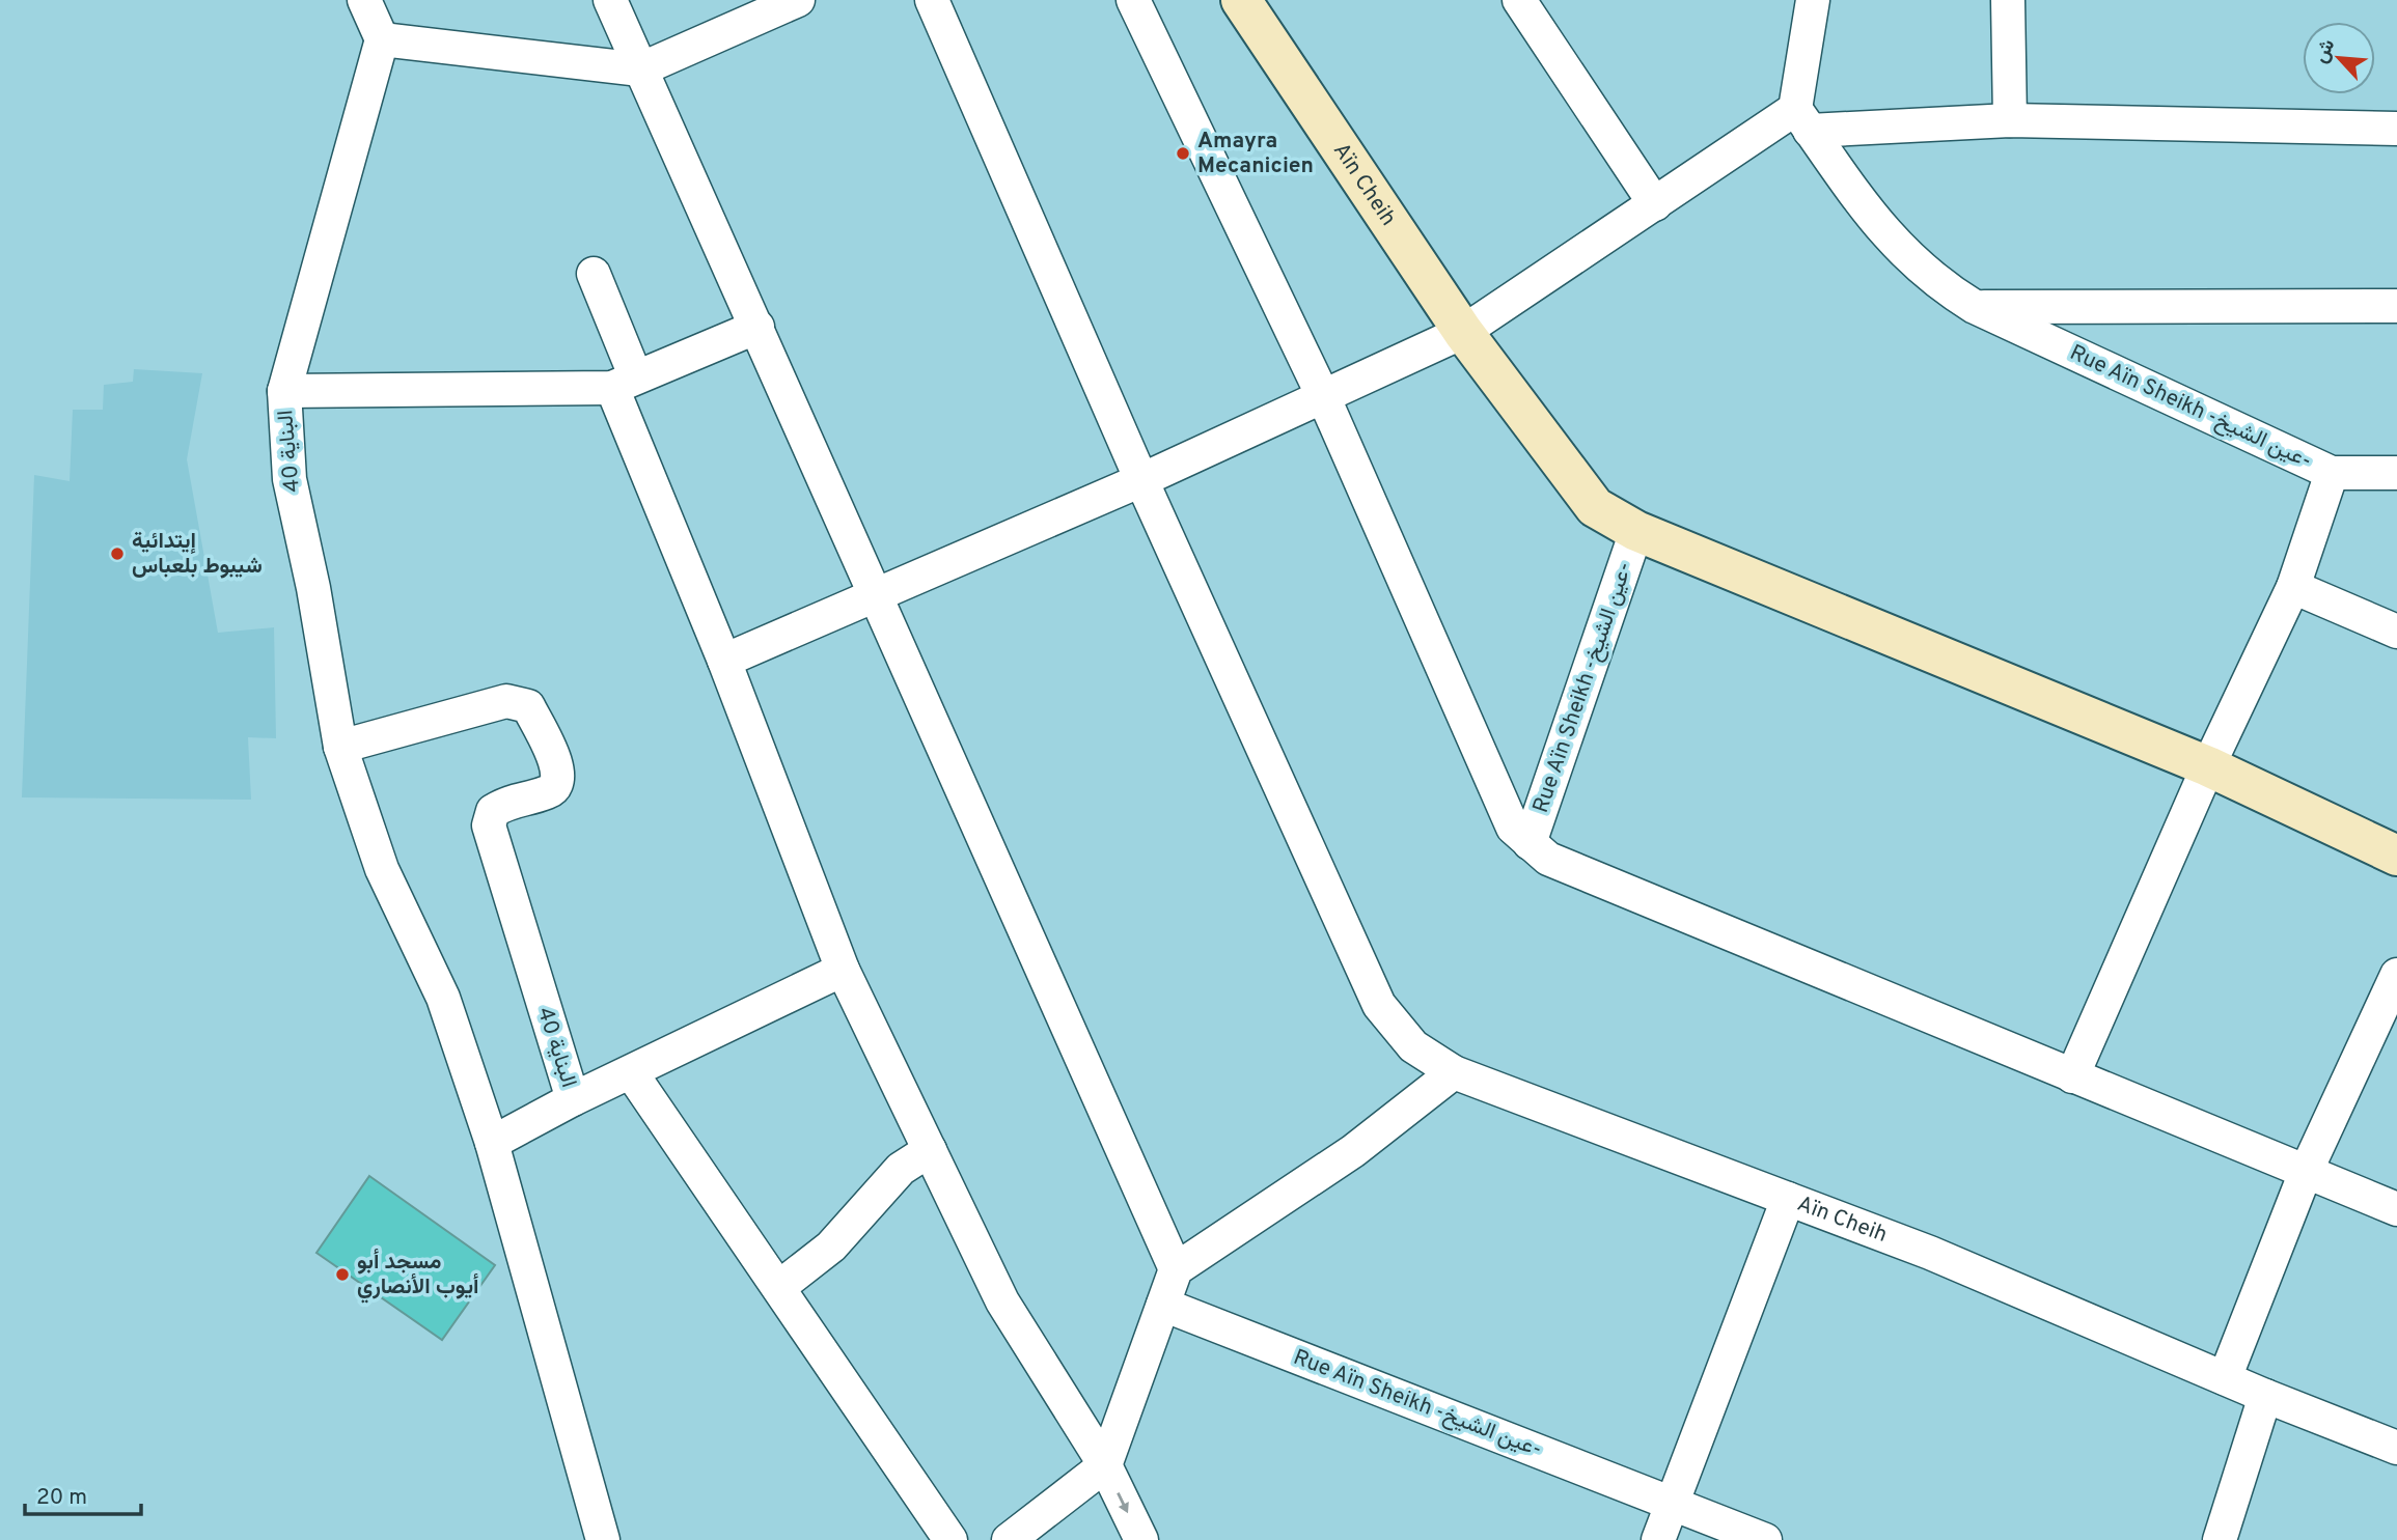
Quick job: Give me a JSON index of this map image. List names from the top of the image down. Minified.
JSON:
{"streets":{"street":["Aïn Cheih","Rue Aïn Sheikh -عين الشيخ-","البناية 40"]},"crossings":[["Aïn Cheih","Rue Aïn Sheikh -عين الشيخ-"]],"places":["Amayra Mecanicien","إيتدائية شيبوط بلعباس","مسجد أبو أيوب الأنصاري"],"scale_bar":"20 m","north":"top left"}
